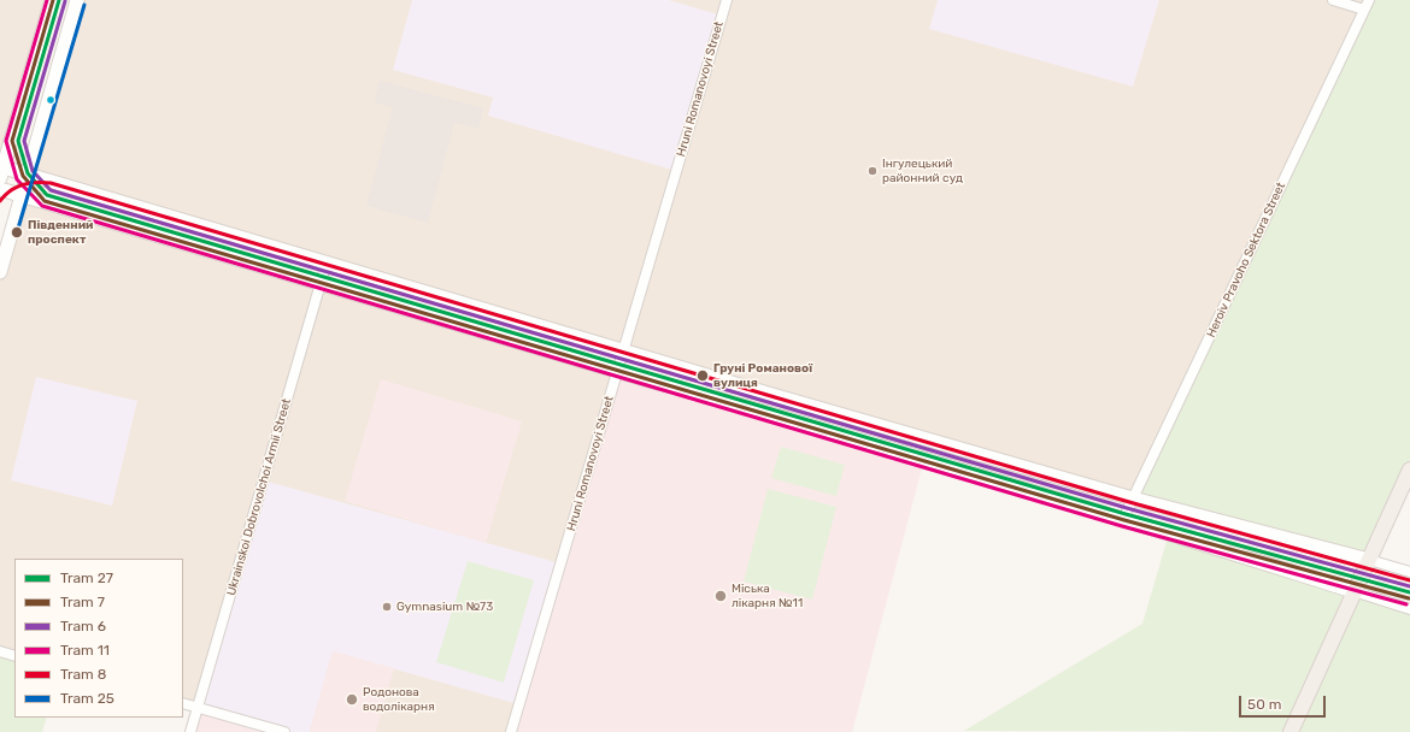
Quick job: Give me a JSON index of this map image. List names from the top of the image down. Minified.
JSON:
{"streets":{"street":["Hruni Romanovoyi Street","Heroiv Pravoho Sektora Street","Ukrainskoi Dobrovolchoi Armii Street"]},"places":["Інгулецький районний суд","Південний проспект","Груні Романової вулиця","Міська лікарня №11","Gymnasium №73","Родонова водолікарня"],"lines":["tram line 27","tram line 7","tram line 11","tram line 6","tram line 25","tram line 8"],"legend":["Tram 27","Tram 7","Tram 6","Tram 11","Tram 8","Tram 25"],"scale_bar":"50 m"}
